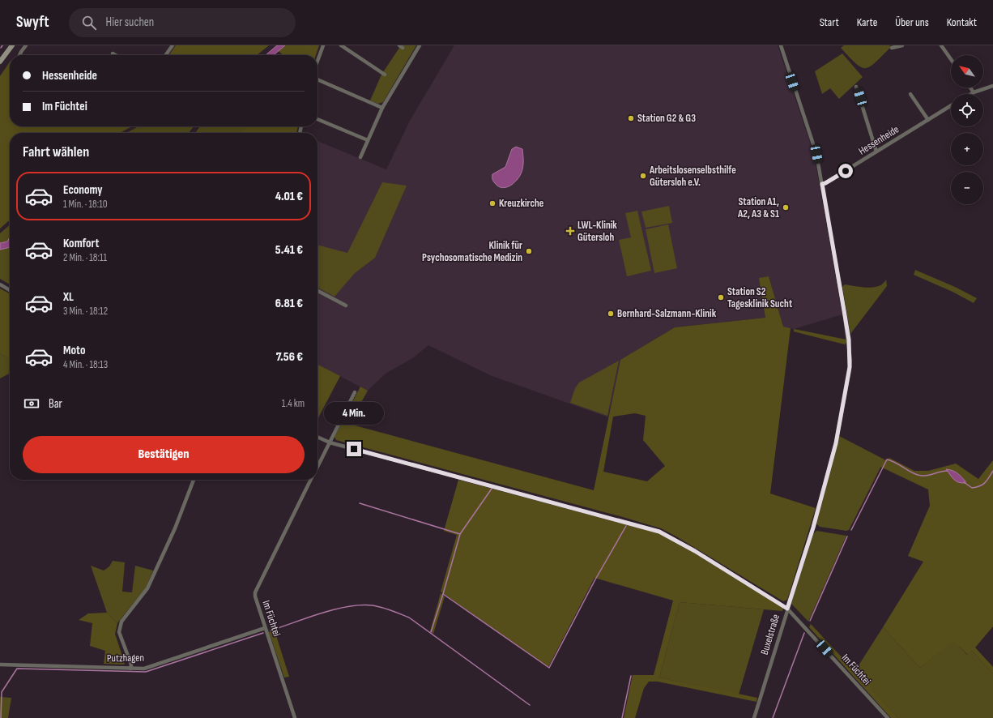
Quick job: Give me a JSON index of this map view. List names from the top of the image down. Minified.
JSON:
{"streets":{"street":["Hessenheide","Im Füchtei","Buxelstraße","Putzhagen"]},"crossings":[["Hessenheide","Buxelstraße"],["Im Füchtei","Buxelstraße"],["Im Füchtei","Putzhagen"]],"places":{"other":["Station G2 & G3","Arbeitslosenselbsthilfe Gütersloh e.V.","Kreuzkirche","Station A1, A2, A3 & S1","Klinik für Psychosomatische Medizin","Station S2 Tagesklinik Sucht","Bernhard-Salzmann-Klinik"],"health":["LWL-Klinik Gütersloh"]},"north":"top left","page":{"header":"Swyft","search":"Hier suchen","nav":["Start","Karte","Über uns","Kontakt"],"map_buttons":["+","−"],"banner":["Hessenheide","Im Füchtei"],"heading":"Fahrt wählen","list":[{"name":"Economy","note":"1 Min. · 18:10","value":"4.01 €"},{"name":"Komfort","note":"2 Min. · 18:11","value":"5.41 €"},{"name":"XL","note":"3 Min. · 18:12","value":"6.81 €"},{"name":"Moto","note":"4 Min. · 18:13","value":"7.56 €"}],"pay":["Bar","1.4 km"],"bubble":"4 Min.","buttons":"Bestätigen"}}
